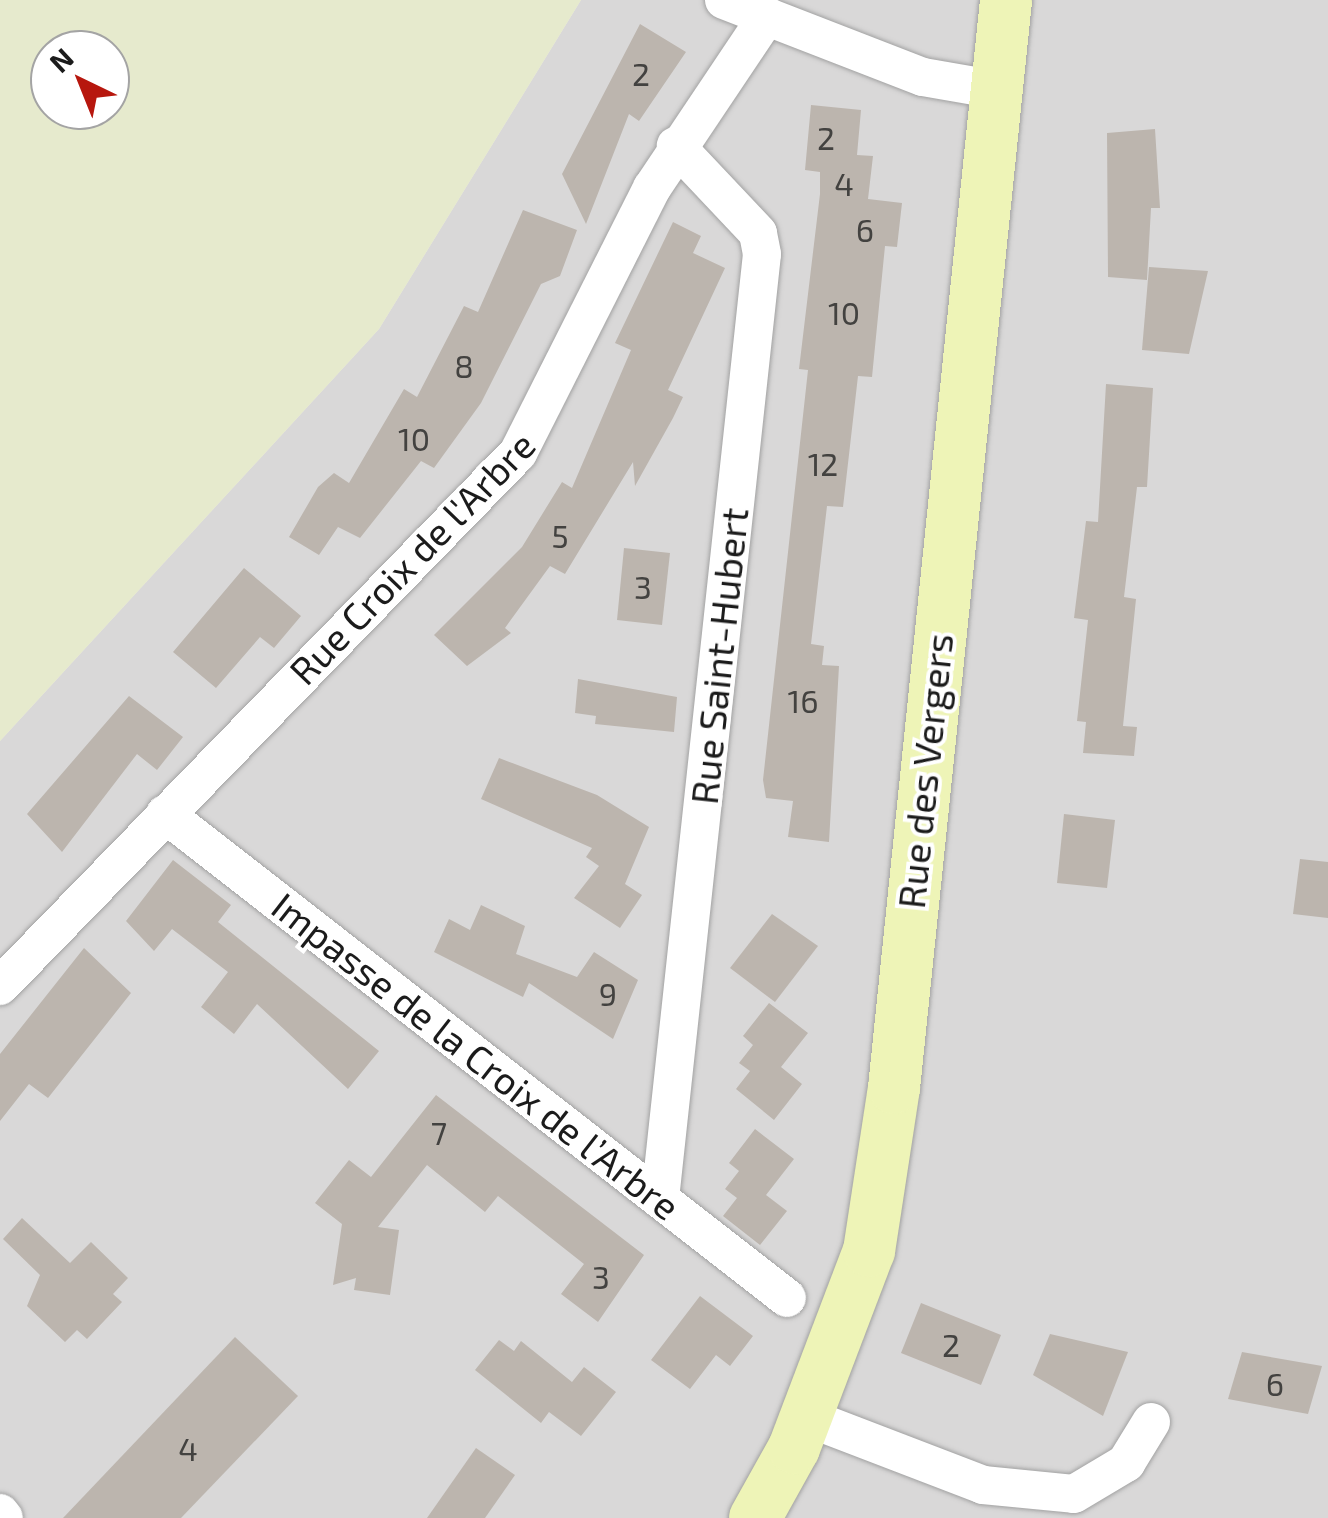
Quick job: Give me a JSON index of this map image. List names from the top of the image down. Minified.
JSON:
{"streets":{"main road":["Rue des Vergers"],"street":["Rue Croix de l'Arbre","Rue Saint-Hubert","Impasse de la Croix de l’Arbre"]},"crossings":[["Rue Croix de l'Arbre","Rue Saint-Hubert"],["Rue Croix de l'Arbre","Impasse de la Croix de l’Arbre"],["Rue Saint-Hubert","Impasse de la Croix de l’Arbre"]],"house_numbers":["2","2","4","6","10","8","10","12","5","3","16","9","7","3","2","6","4"],"north":"top left"}
